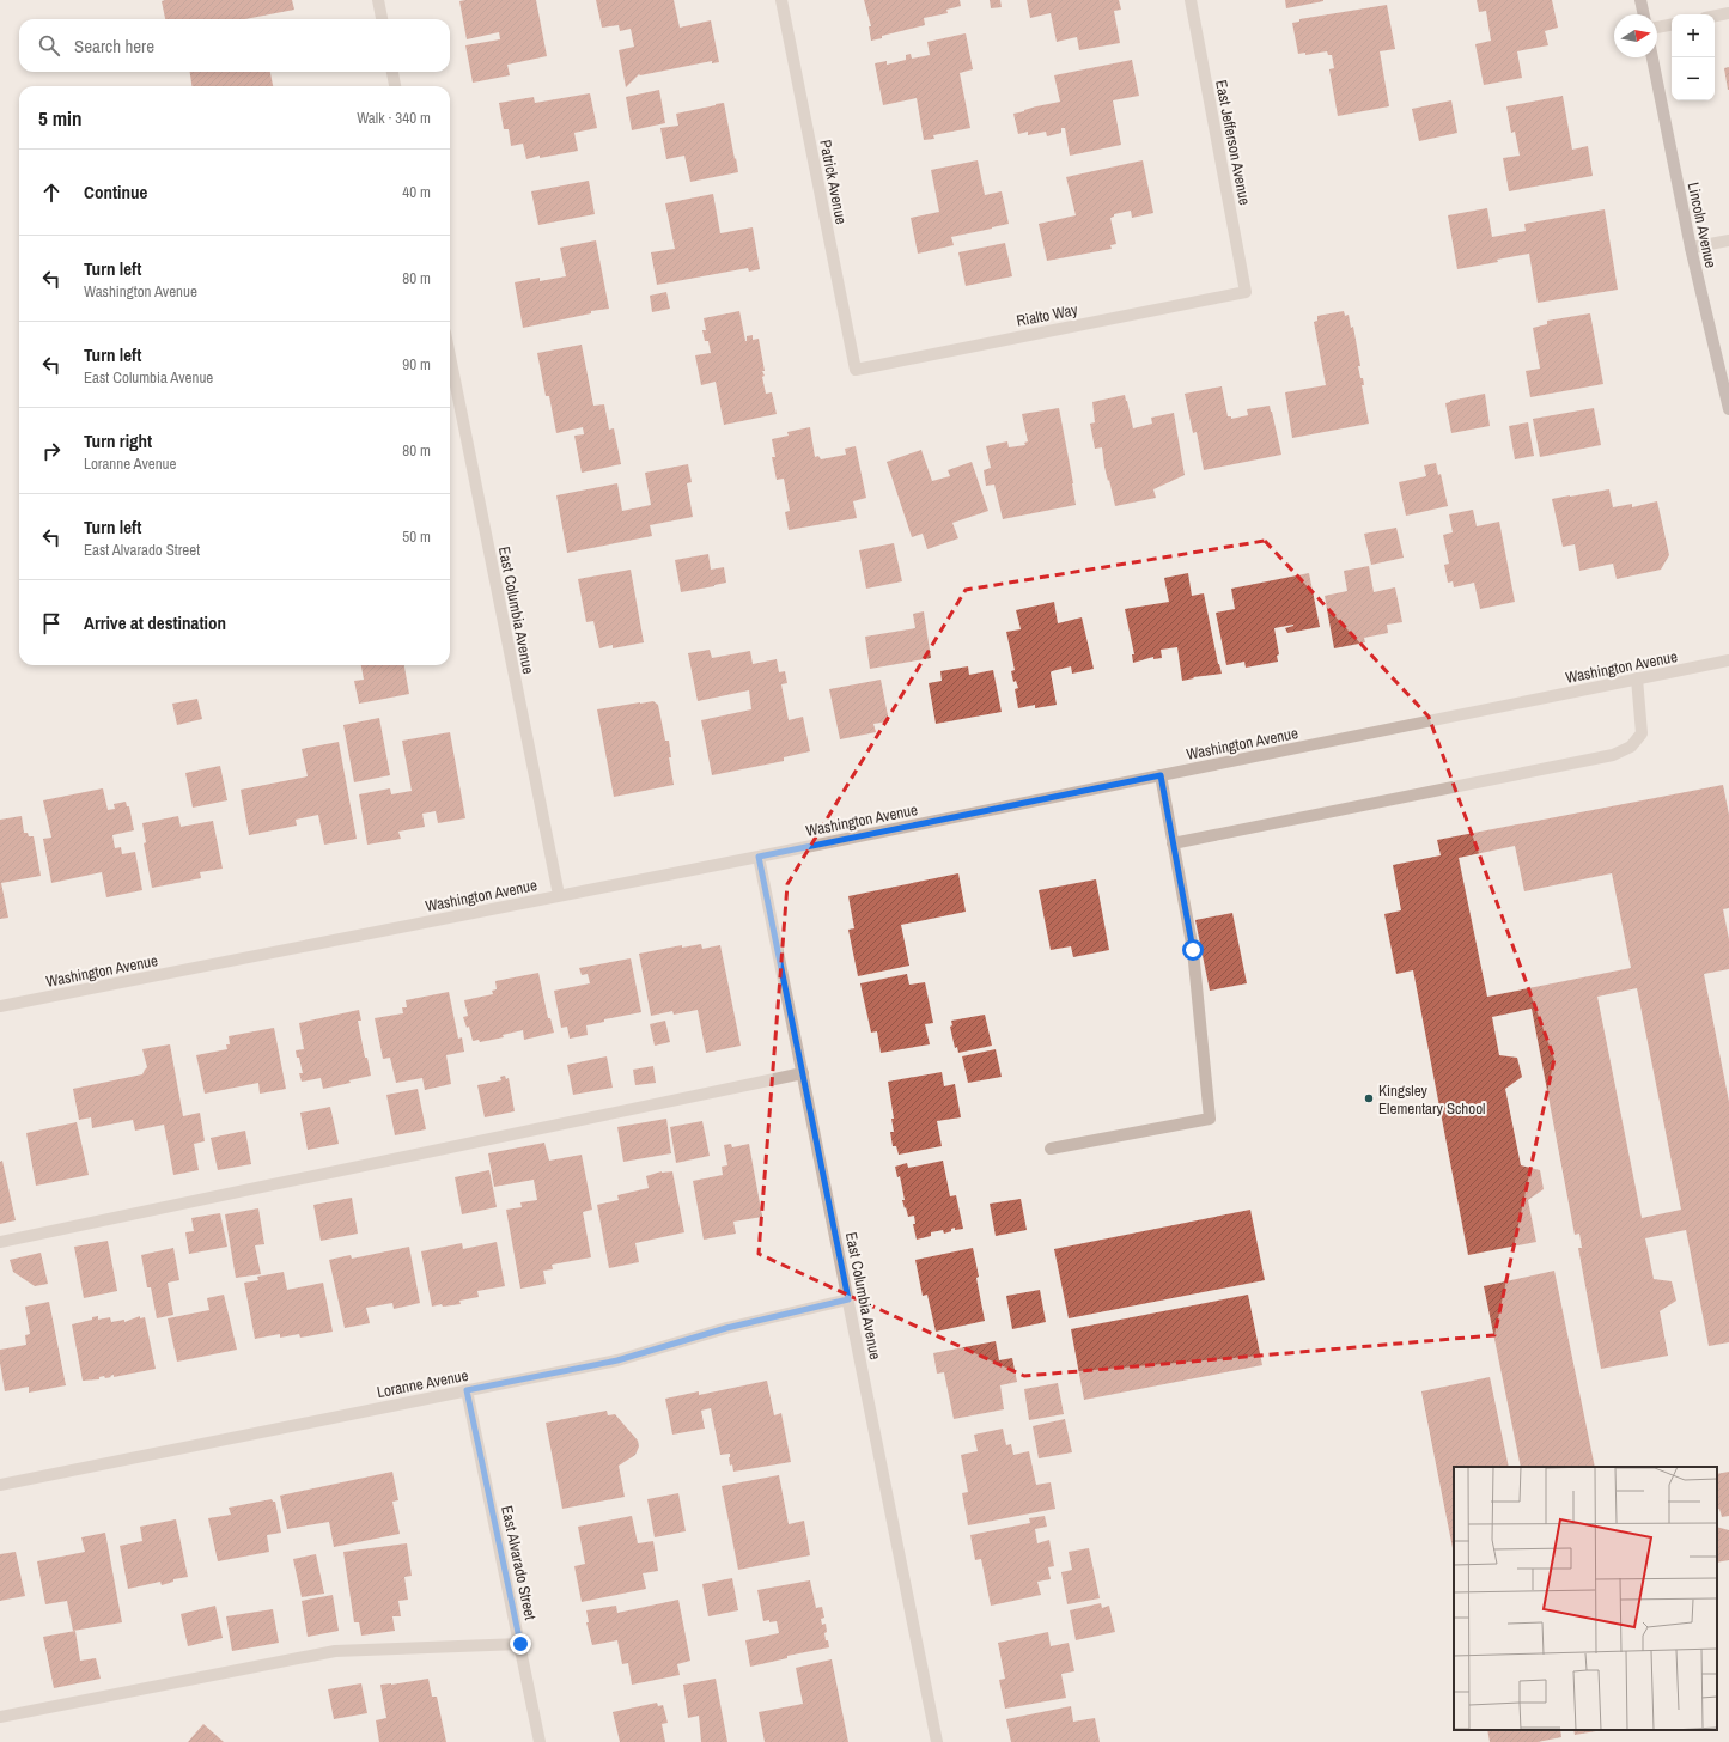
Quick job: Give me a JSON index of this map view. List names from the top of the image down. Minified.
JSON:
{"streets":{"street":["East Jefferson Avenue","Patrick Avenue","Lincoln Avenue","Rialto Way","East Columbia Avenue","Washington Avenue","Loranne Avenue","East Alvarado Street"]},"crossings":[["East Jefferson Avenue","Rialto Way"],["Patrick Avenue","Rialto Way"],["East Columbia Avenue","Washington Avenue"],["East Columbia Avenue","Loranne Avenue"],["Loranne Avenue","East Alvarado Street"]],"places":["Kingsley Elementary School"],"north":"right","page":{"map_buttons":["+","−"],"search":"Search here","heading":["5 min","Walk · 340 m"],"list":[["Continue","40 m"],["Turn left","Washington Avenue","80 m"],["Turn left","East Columbia Avenue","90 m"],["Turn right","Loranne Avenue","80 m"],["Turn left","East Alvarado Street","50 m"],"Arrive at destination"]}}
